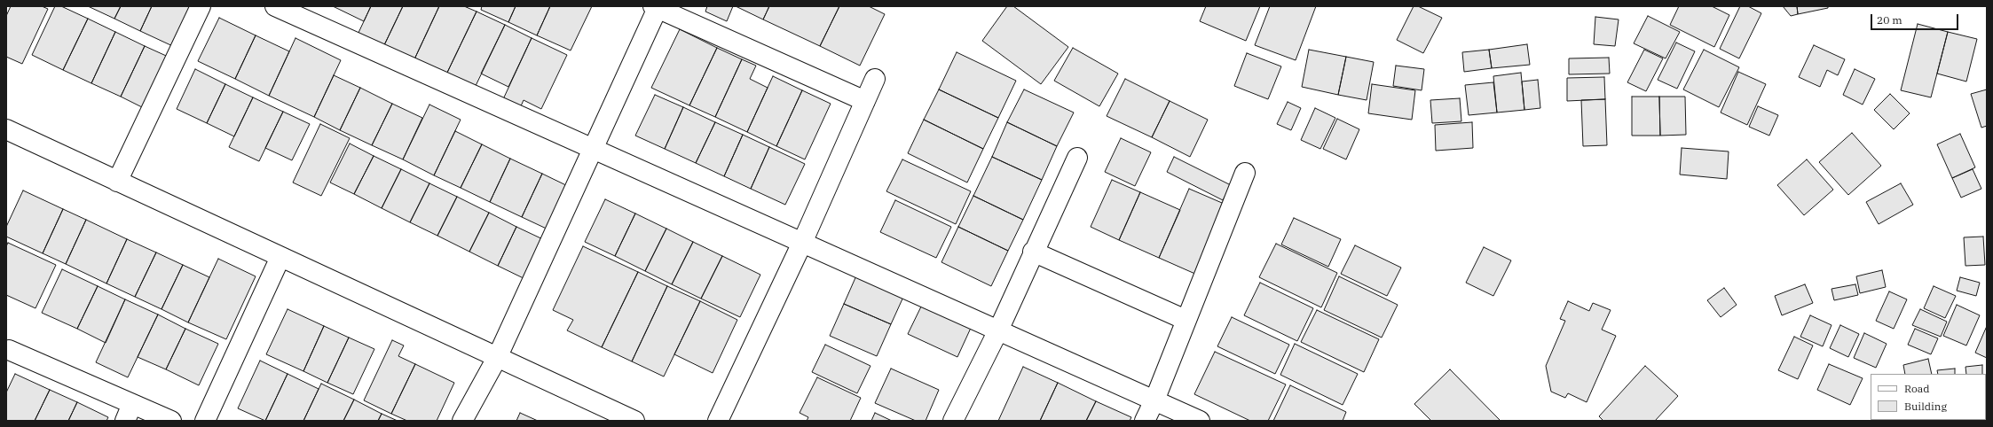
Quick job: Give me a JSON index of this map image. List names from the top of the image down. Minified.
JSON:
{"legend":["Road","Building"],"scale_bar":"20 m"}
